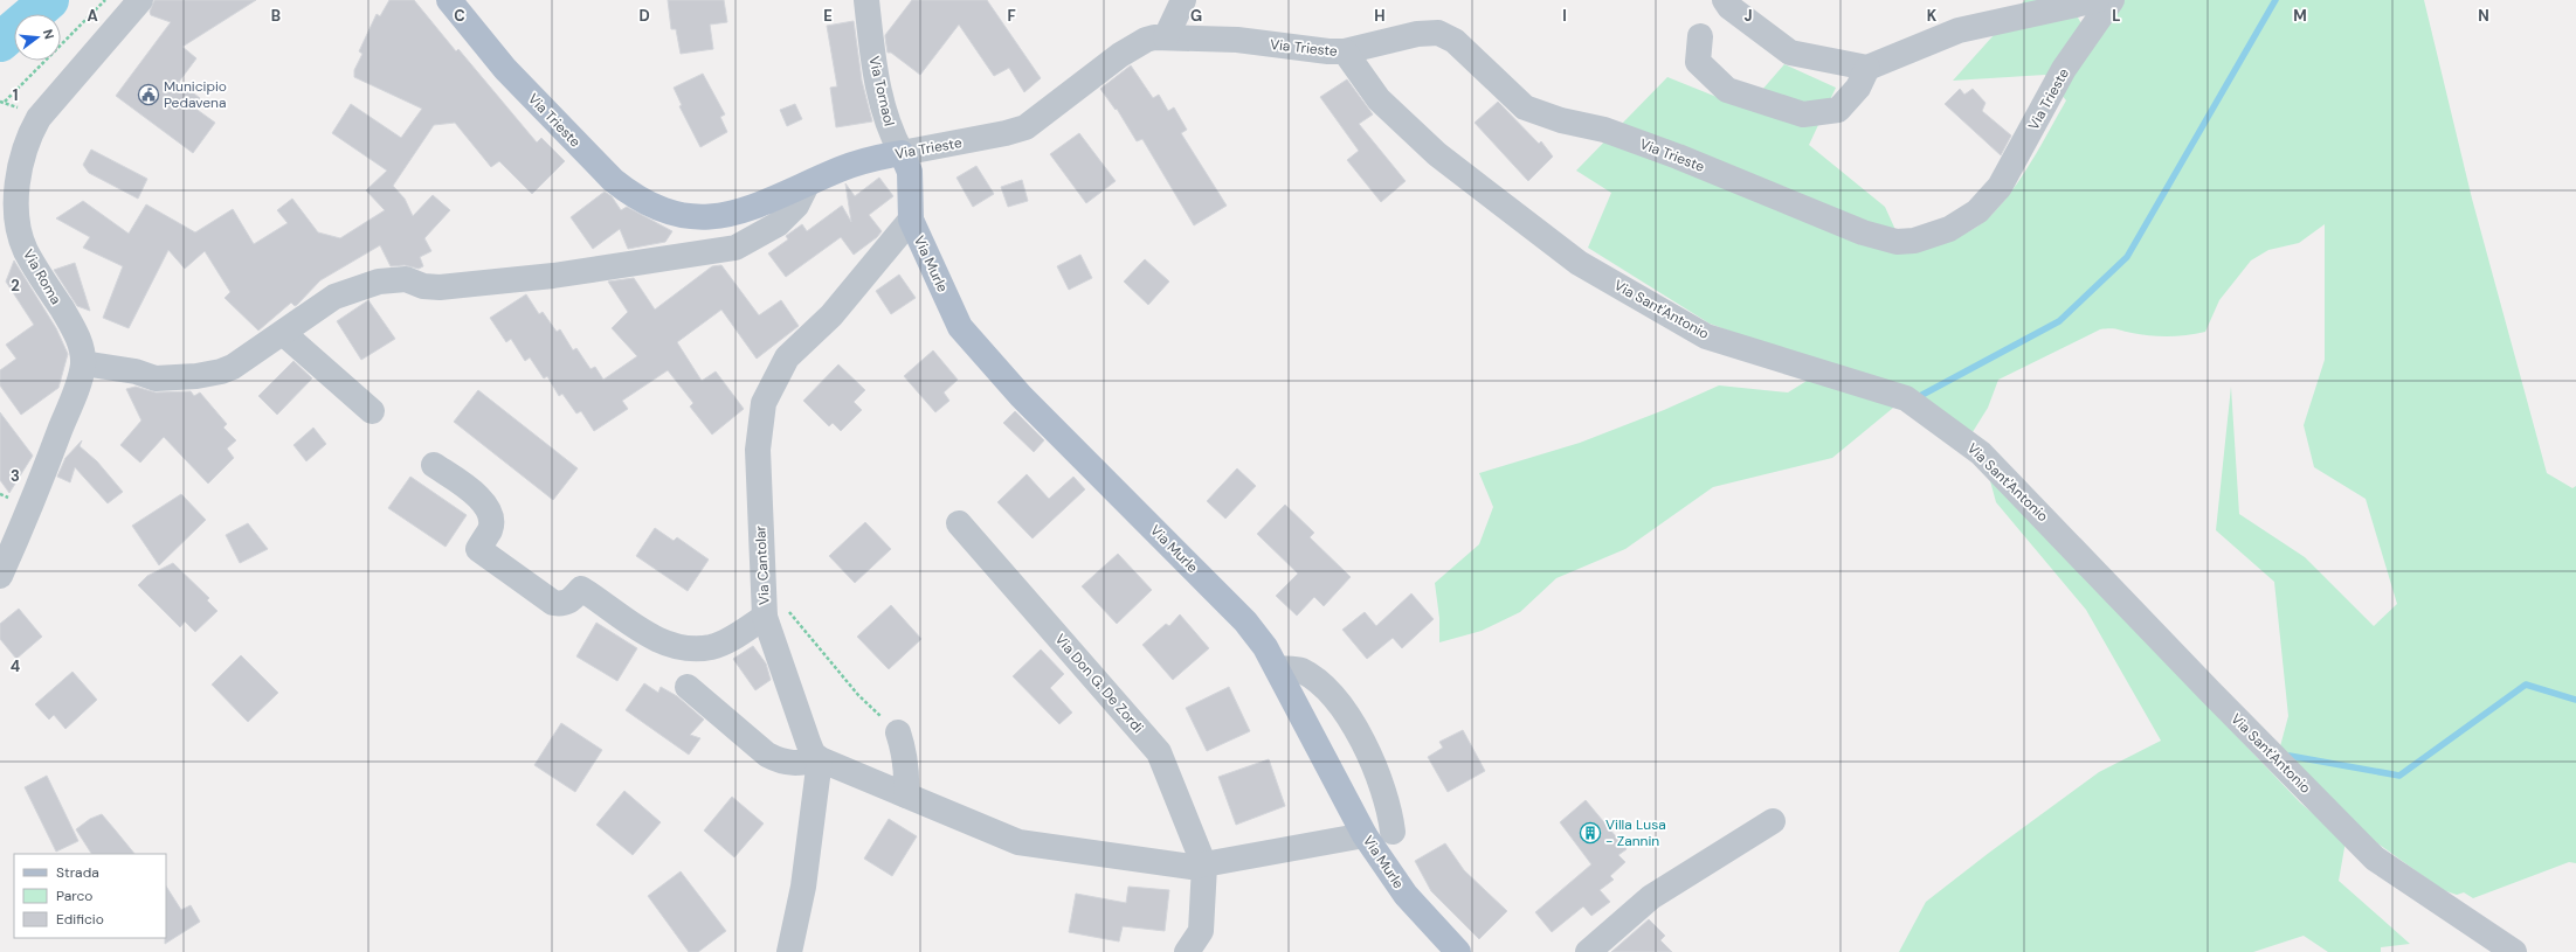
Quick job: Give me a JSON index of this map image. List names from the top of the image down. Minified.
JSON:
{"streets":{"main road":["Via Trieste","Via Murle"],"street":["Via Tornaol","Via Roma","Via Sant'Antonio","Via Cantolar","Via Don G. De Zordi"]},"crossings":[["Via Trieste","Via Tornaol"],["Via Trieste","Via Murle"],["Via Trieste","Via Sant'Antonio"],["Via Tornaol","Via Murle"],["Via Murle","Via Cantolar"]],"places":{"public building":["Municipio Pedavena"],"building":["Villa Lusa - Zannin"]},"legend":["Strada","Parco","Edificio"],"north":"right","grid":{"columns":["A","B","C","D","E","F","G","H","I","J","K","L","M","N"],"rows":["1","2","3","4"]}}
